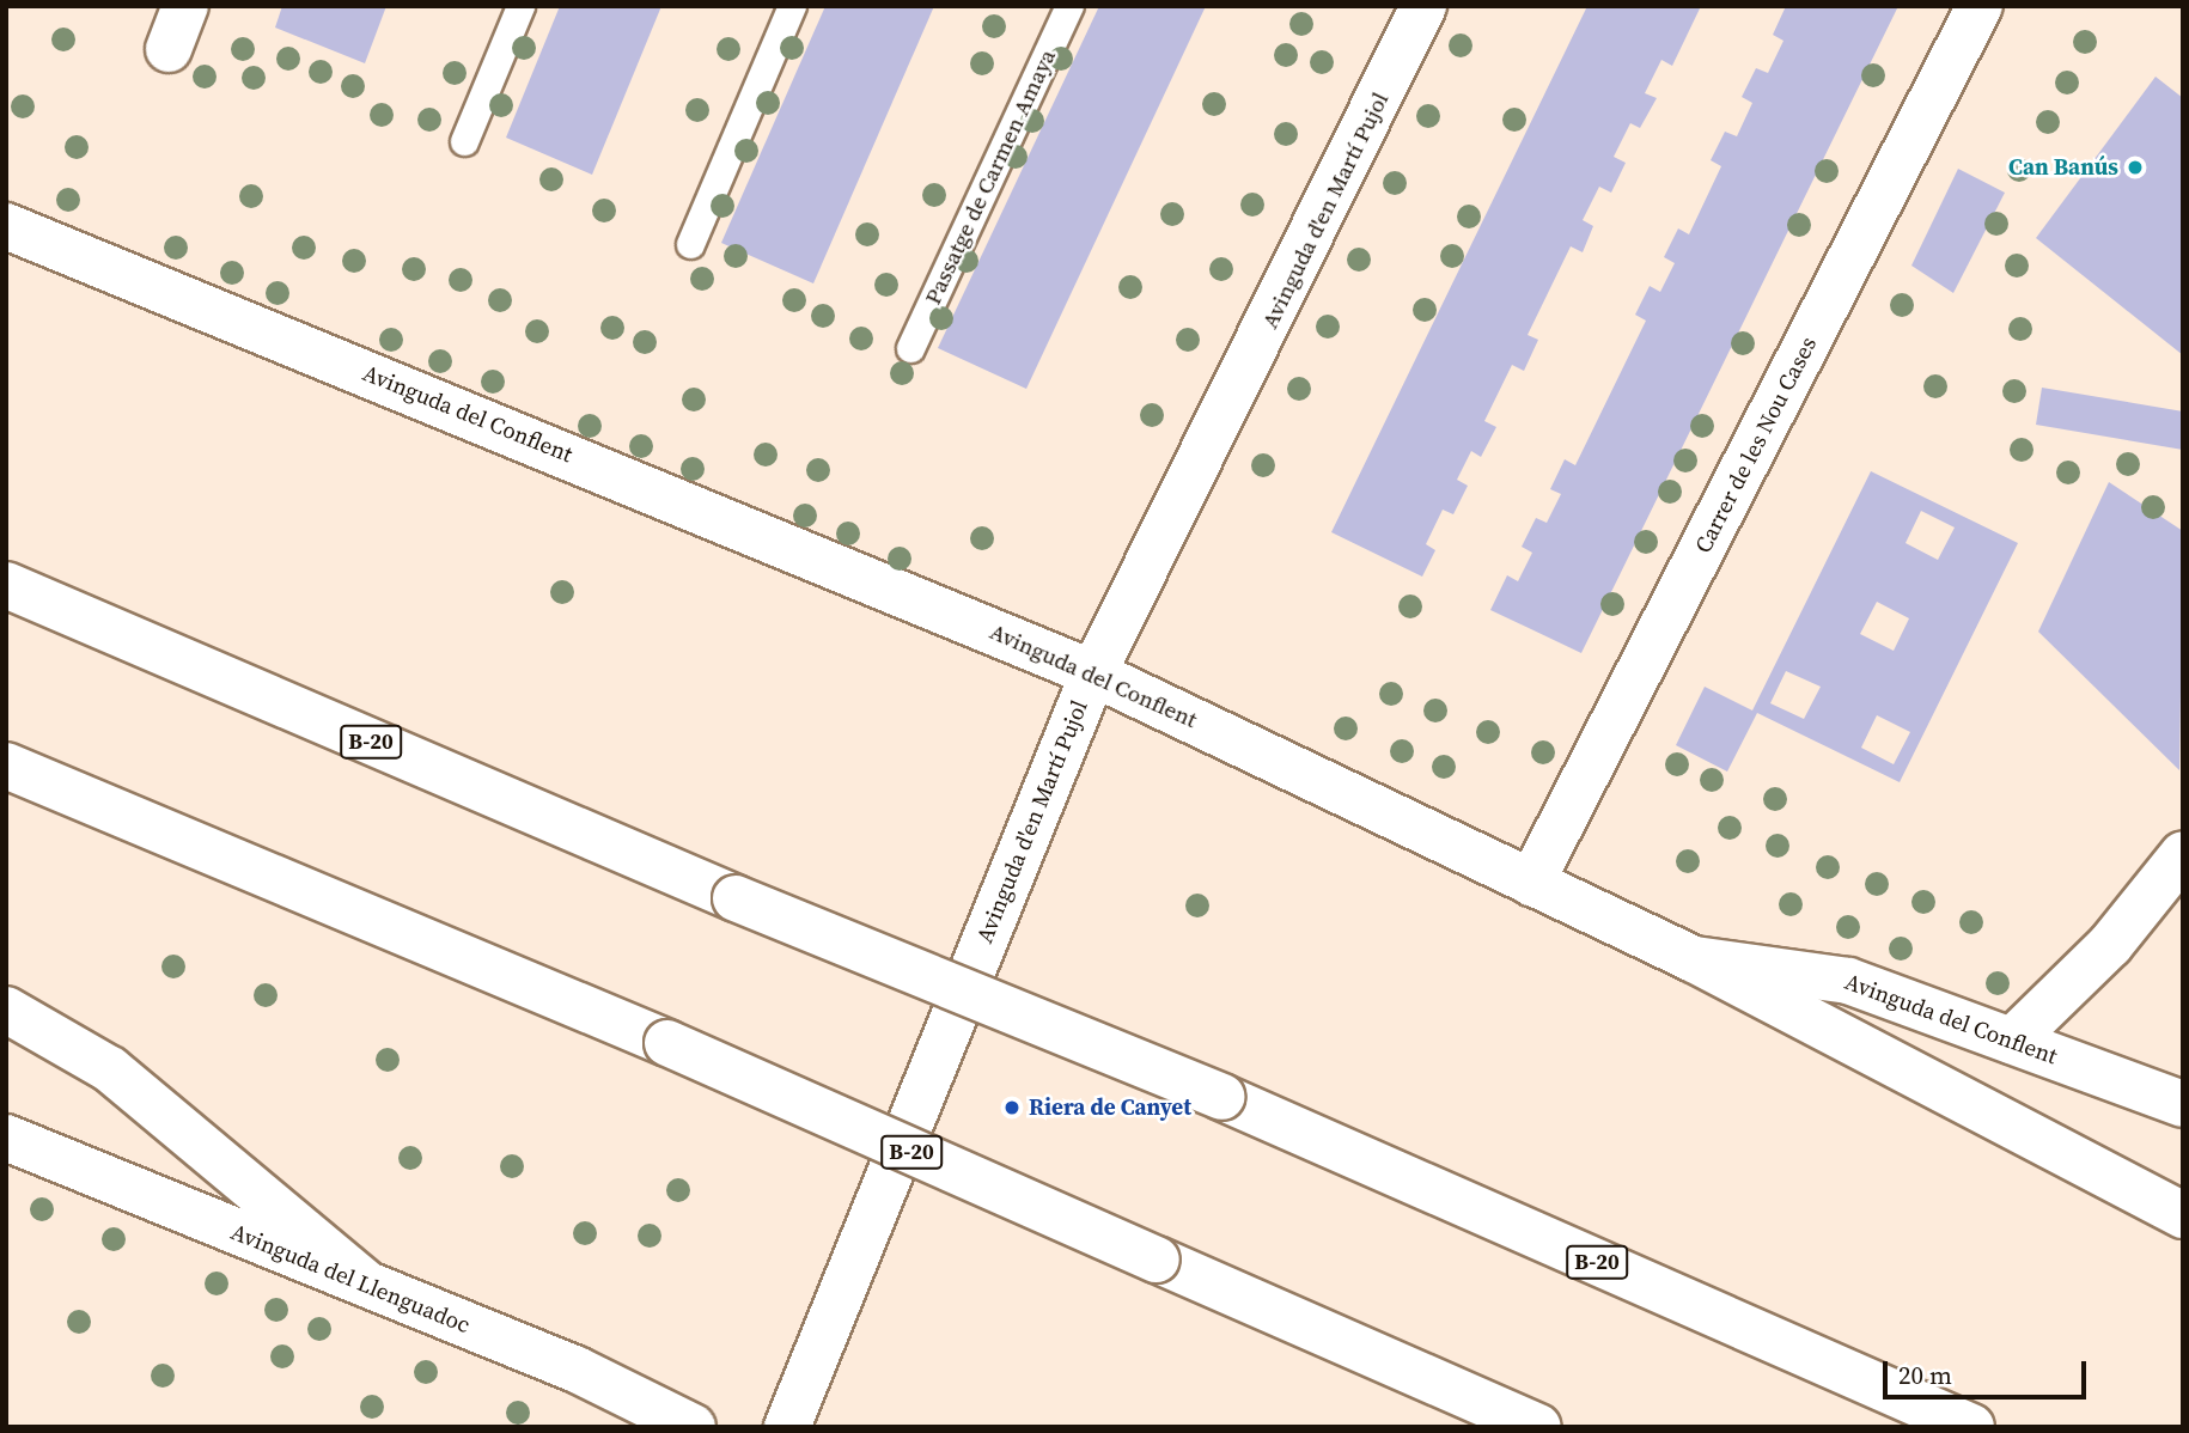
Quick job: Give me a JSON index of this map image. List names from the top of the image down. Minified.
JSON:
{"streets":{"main road":["Avinguda d'en Martí Pujol","Avinguda del Conflent","Carrer de les Nou Cases","B-20","Avinguda del Llenguadoc"],"lane":["Passatge de Carmen Amaya"]},"crossings":[["Avinguda d'en Martí Pujol","Avinguda del Conflent"],["Avinguda del Conflent","Carrer de les Nou Cases"]],"places":["Can Banús","Riera de Canyet"],"scale_bar":"20 m"}
